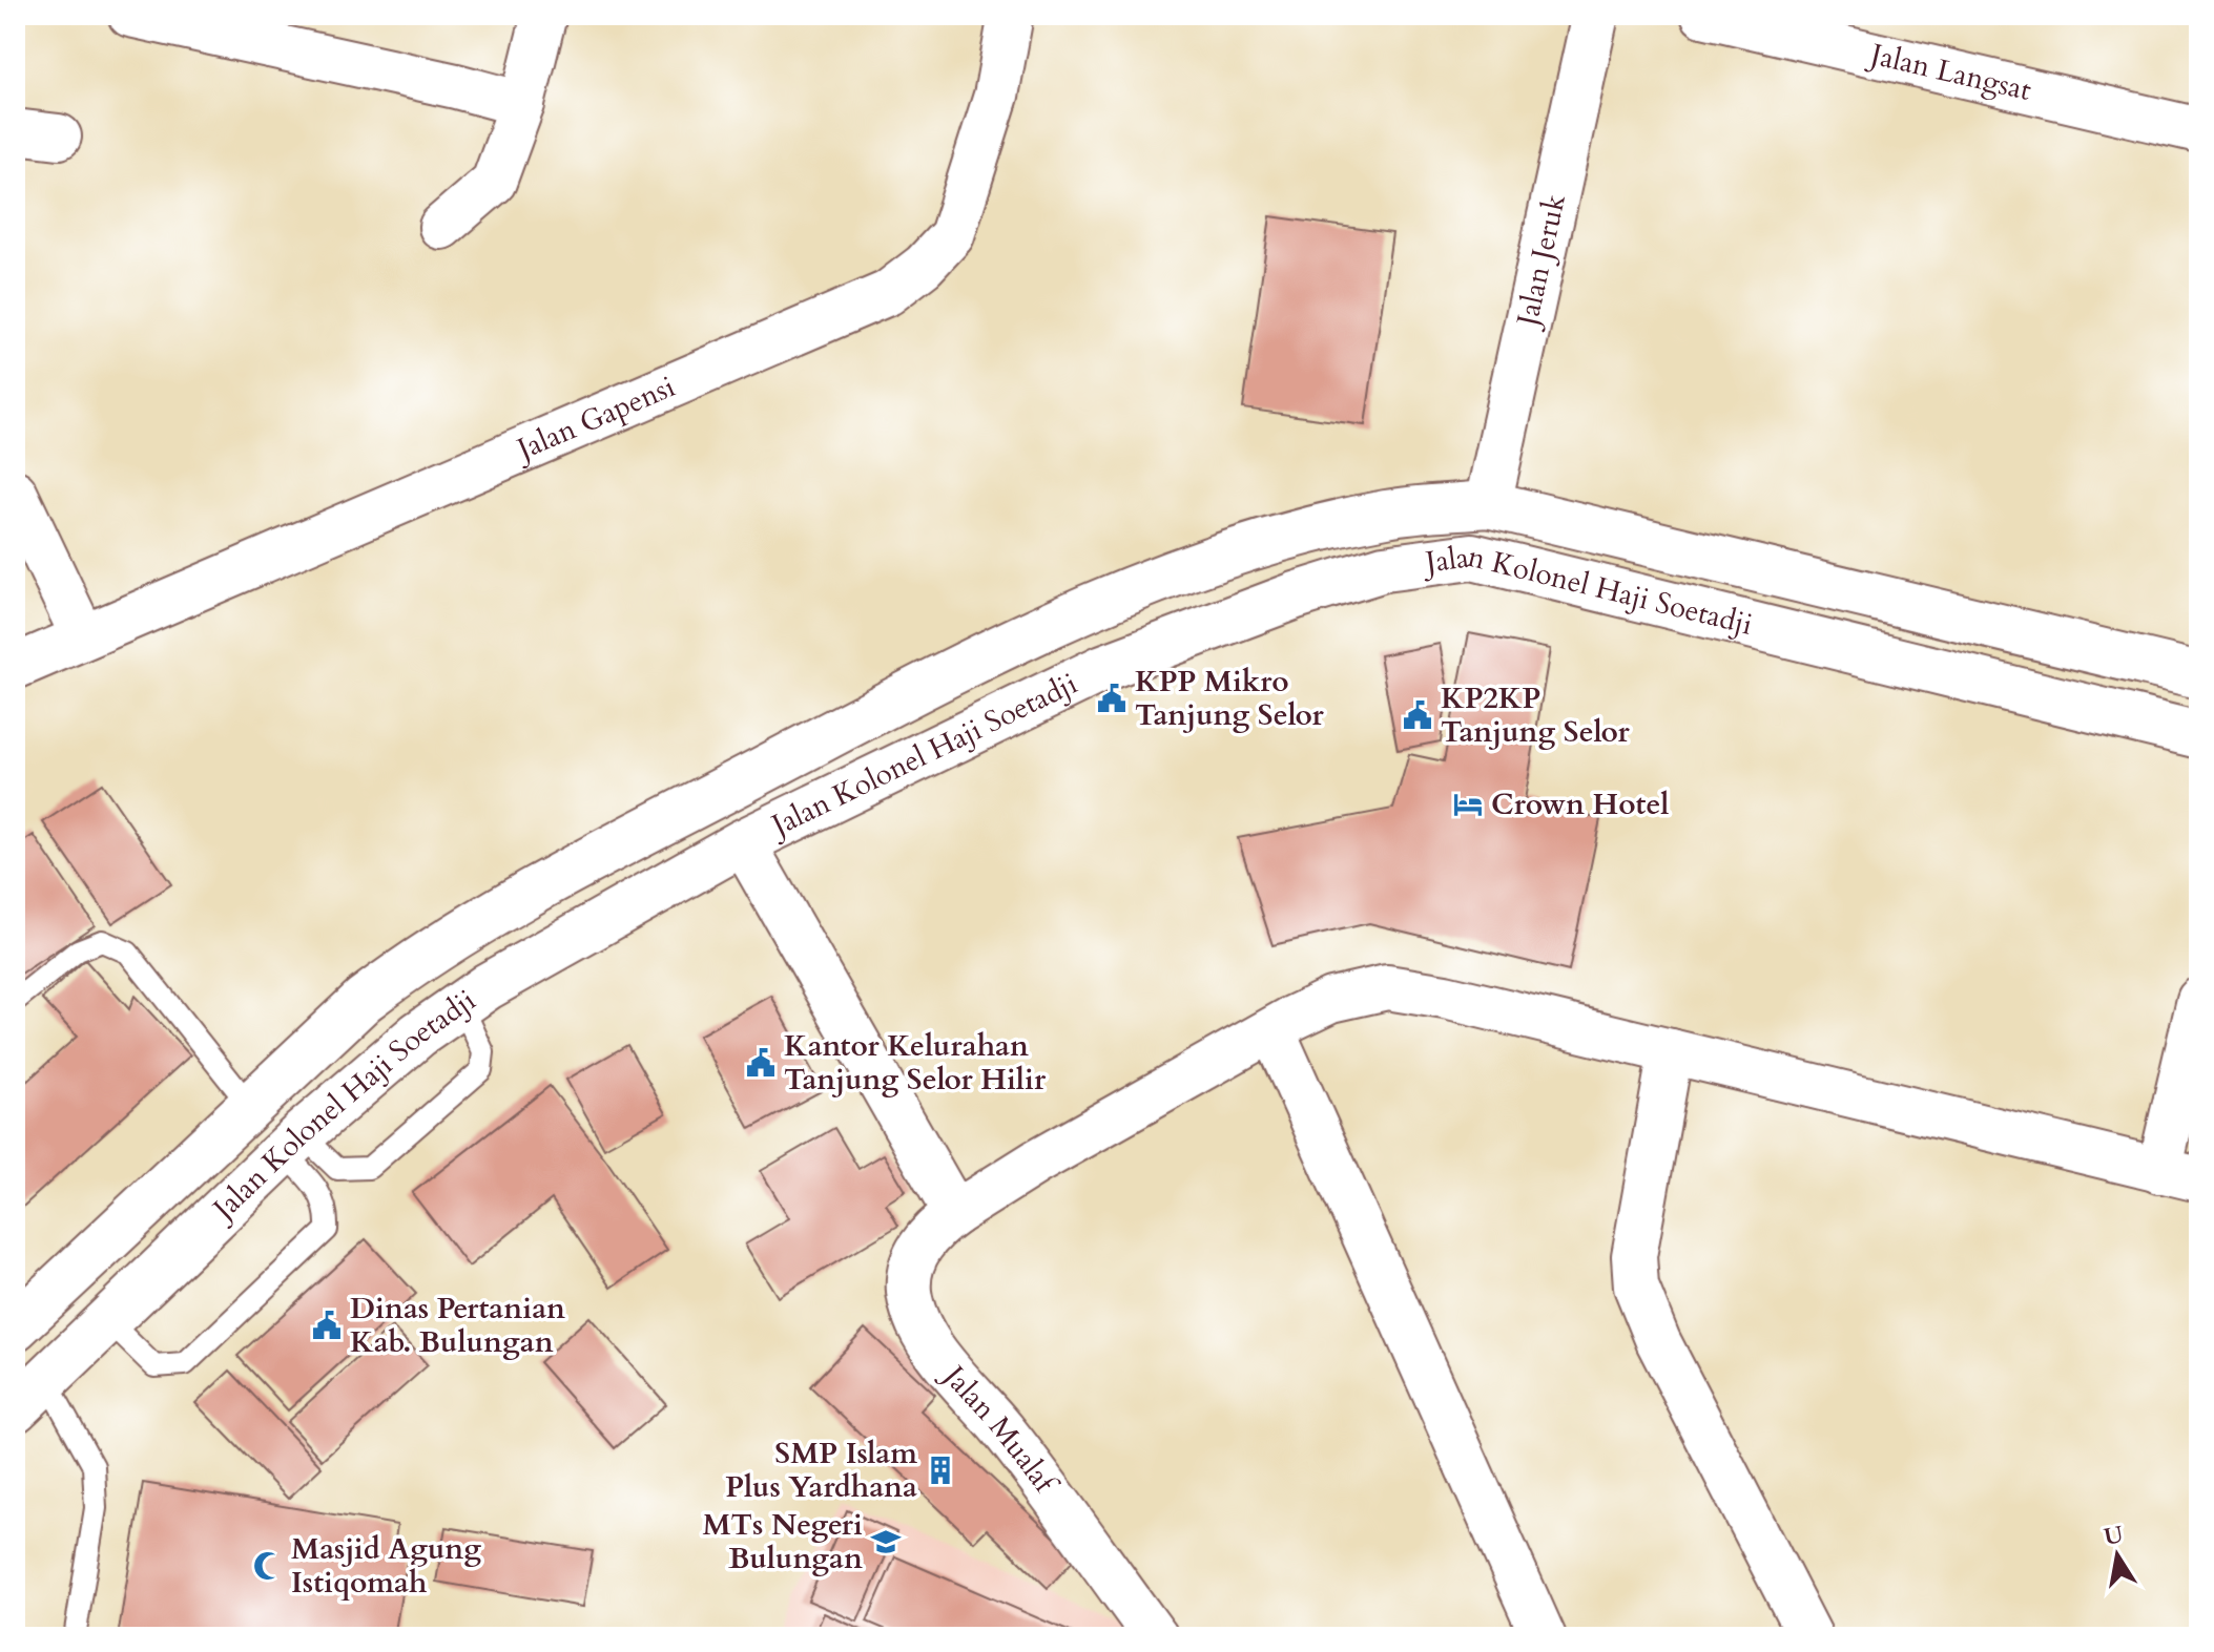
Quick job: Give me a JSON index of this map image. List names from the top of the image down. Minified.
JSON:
{"streets":{"main road":["Jalan Jeruk","Jalan Kolonel Haji Soetadji"],"street":["Jalan Langsat","Jalan Gapensi","Jalan Mualaf"]},"crossings":[["Jalan Jeruk","Jalan Kolonel Haji Soetadji"]],"places":{"public building":["KPP Mikro Tanjung Selor","KP2KP Tanjung Selor","Kantor Kelurahan Tanjung Selor Hilir","Dinas Pertanian Kab. Bulungan"],"hotel":["Crown Hotel"],"building":["SMP Islam Plus Yardhana"],"school or university":["MTs Negeri Bulungan"],"mosque":["Masjid Agung Istiqomah"]},"north":"top"}
